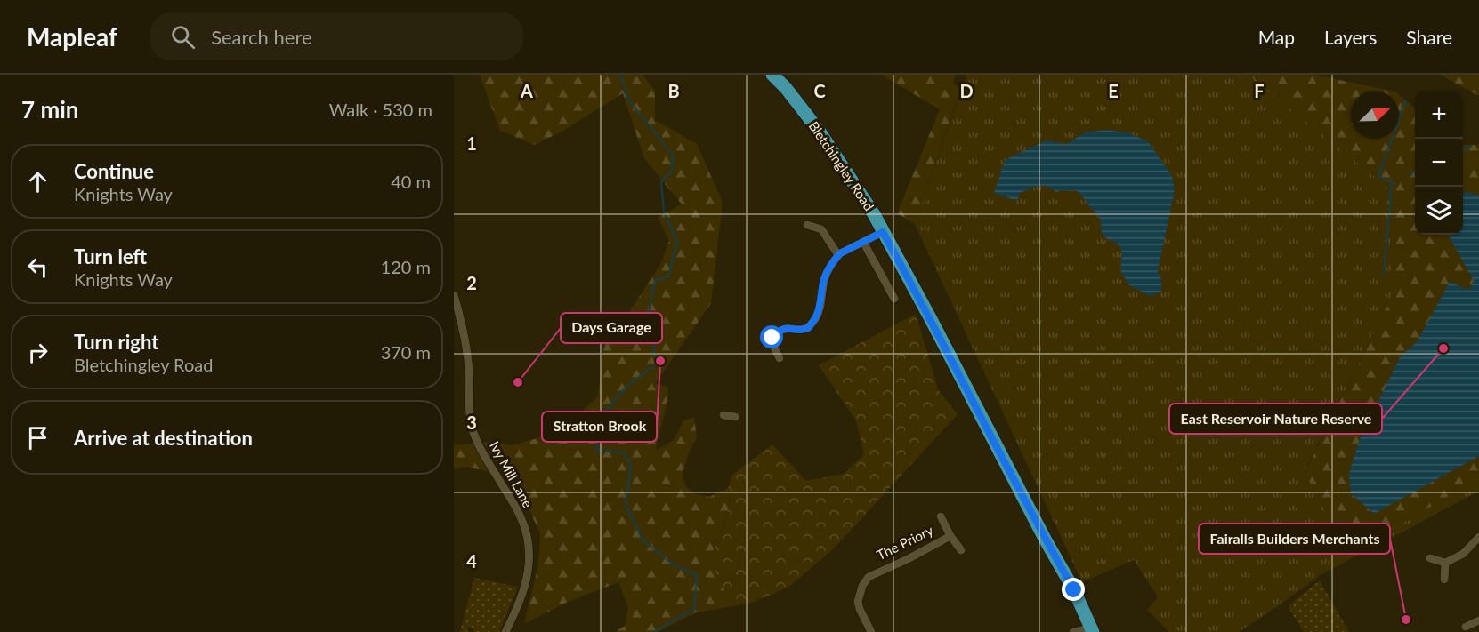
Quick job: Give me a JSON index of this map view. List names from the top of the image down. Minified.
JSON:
{"streets":{"main road":["Bletchingley Road"],"street":["Ivy Mill Lane","The Priory"]},"places":["East Reservoir Nature Reserve","Stratton Brook","Days Garage","Fairalls Builders Merchants"],"north":"top right","page":{"header":"Mapleaf","search":"Search here","nav":["Map","Layers","Share"],"heading":["7 min","Walk · 530 m"],"map_buttons":["+","−"],"list":[["Continue","Knights Way","40 m"],["Turn left","Knights Way","120 m"],["Turn right","Bletchingley Road","370 m"],"Arrive at destination"]},"grid":{"columns":["A","B","C","D","E","F"],"rows":["1","2","3","4"]}}
